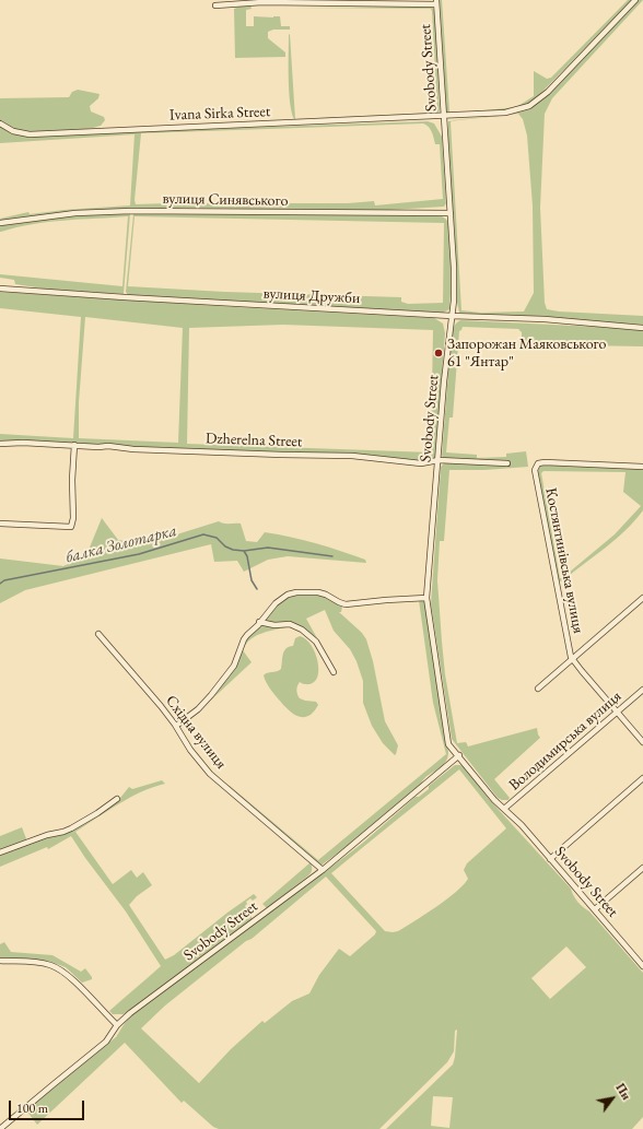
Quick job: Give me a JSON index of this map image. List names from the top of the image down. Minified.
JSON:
{"streets":{"street":["Svobody Street","Ivana Sirka Street","вулиця Синявського","вулиця Дружби","Dzherelna Street","Костянтинівська вулиця","Східна вулиця","Володимирська вулиця"]},"crossings":[["Svobody Street","Ivana Sirka Street"],["Svobody Street","вулиця Синявського"],["Svobody Street","вулиця Дружби"],["Svobody Street","Dzherelna Street"],["Svobody Street","Східна вулиця"],["Svobody Street","Володимирська вулиця"],["Костянтинівська вулиця","Володимирська вулиця"]],"water":["балка Золотарка"],"places":["Запорожан Маяковського 61 \"Янтар\""],"scale_bar":"100 m","north":"top right"}
